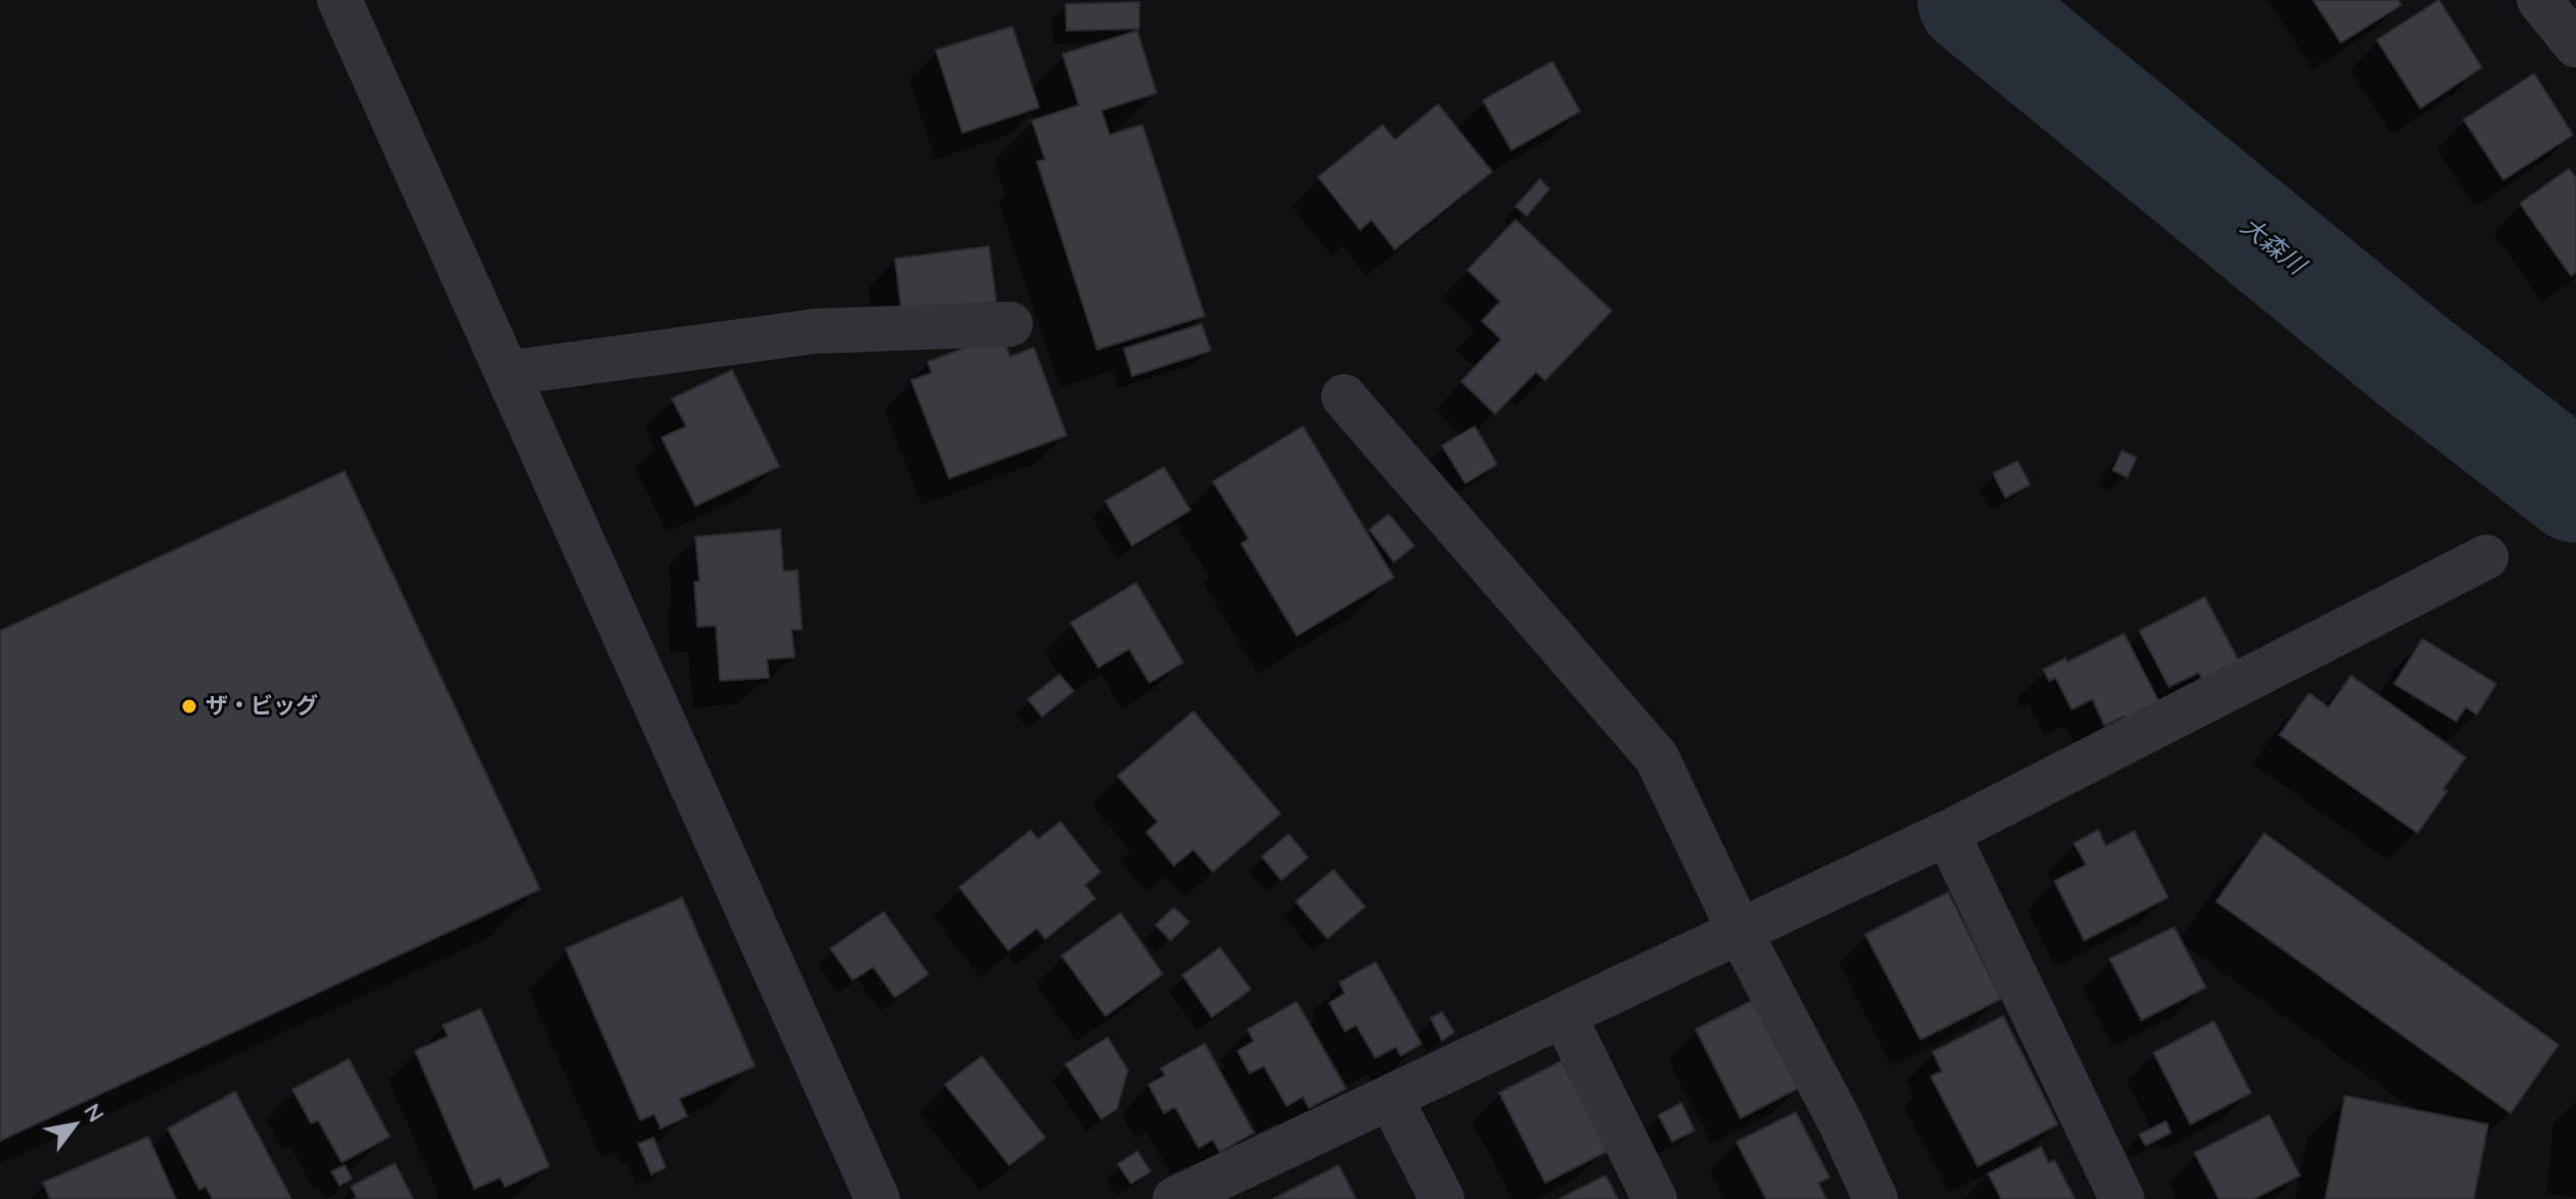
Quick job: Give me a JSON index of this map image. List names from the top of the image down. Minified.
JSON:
{"water":["大森川"],"places":["ザ・ビッグ"],"north":"top right"}
